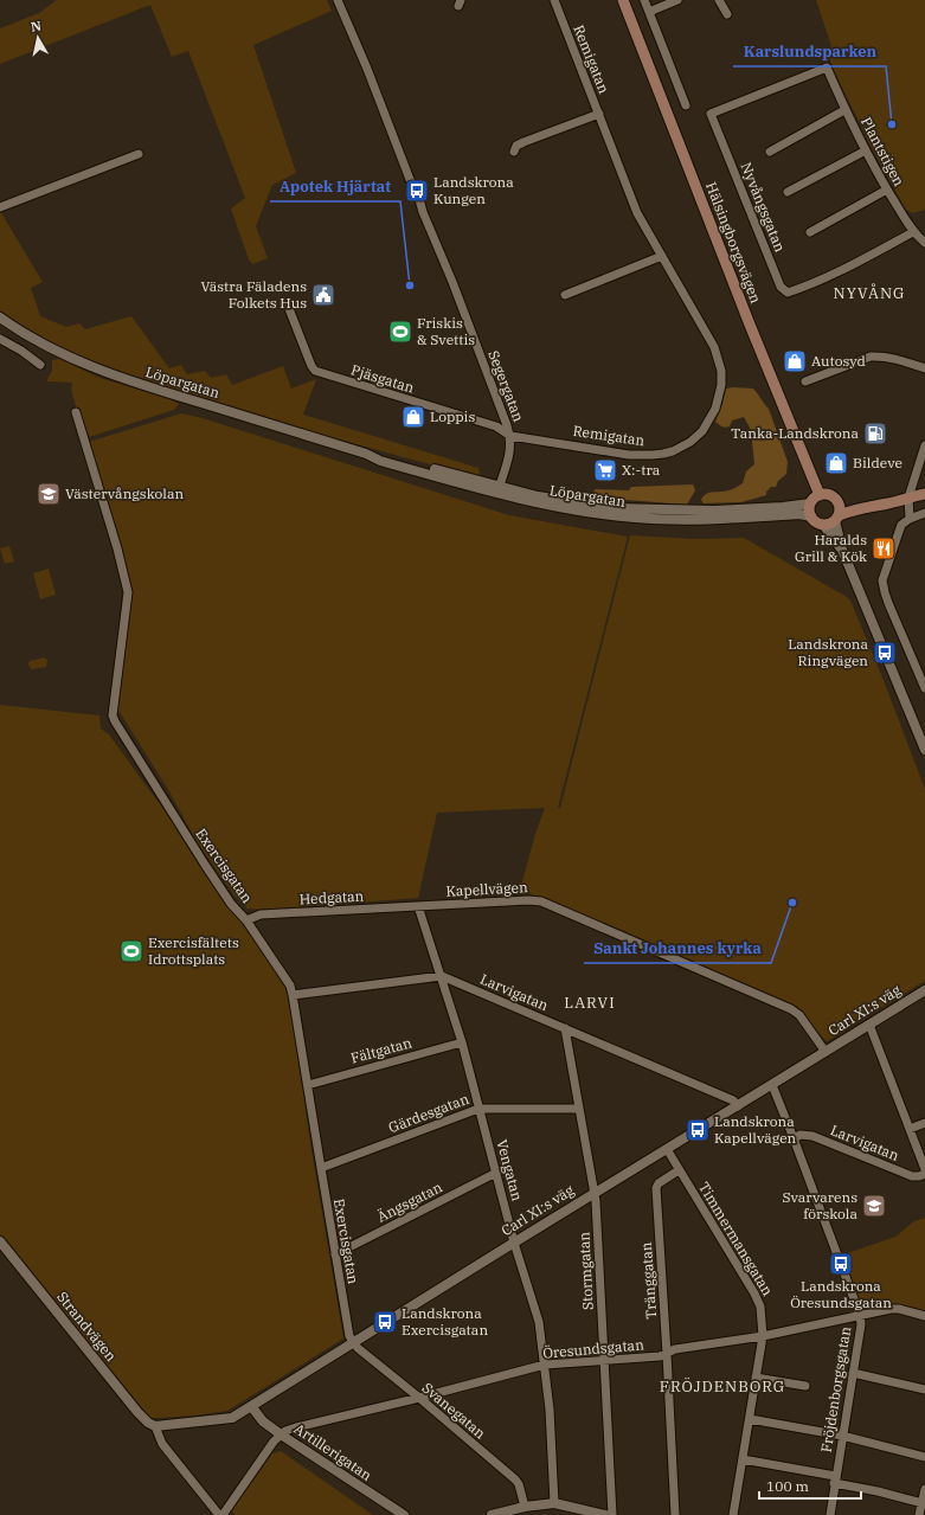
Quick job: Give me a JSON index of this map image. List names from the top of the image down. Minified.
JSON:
{"streets":{"main road":["Hälsingborgsvägen"],"street":["Remigatan","Plantstigen","Nyvångsgatan","Pjäsgatan","Löpargatan","Segergatan","Exercisgatan","Kapellvägen","Hedgatan","Larvigatan","Carl XI:s väg","Fältgatan","Gärdesgatan","Vengatan","Ängsgatan","Timmermansgatan","Stormgatan","Tränggatan","Strandvägen","Öresundsgatan","Fröjdenborgsgatan","Svanegatan","Artillerigatan"]},"crossings":[["Remigatan","Pjäsgatan"],["Remigatan","Segergatan"],["Plantstigen","Nyvångsgatan"],["Hälsingborgsvägen","Löpargatan"],["Pjäsgatan","Segergatan"],["Löpargatan","Segergatan"],["Exercisgatan","Hedgatan"],["Exercisgatan","Carl XI:s väg"],["Exercisgatan","Fältgatan"],["Exercisgatan","Gärdesgatan"],["Exercisgatan","Ängsgatan"],["Exercisgatan","Svanegatan"],["Kapellvägen","Hedgatan"],["Kapellvägen","Carl XI:s väg"],["Kapellvägen","Vengatan"],["Hedgatan","Vengatan"],["Larvigatan","Carl XI:s väg"],["Larvigatan","Vengatan"],["Larvigatan","Stormgatan"],["Larvigatan","Fröjdenborgsgatan"],["Carl XI:s väg","Vengatan"],["Carl XI:s väg","Timmermansgatan"],["Carl XI:s väg","Stormgatan"],["Carl XI:s väg","Strandvägen"],["Carl XI:s väg","Fröjdenborgsgatan"],["Carl XI:s väg","Svanegatan"],["Carl XI:s väg","Artillerigatan"],["Fältgatan","Vengatan"],["Gärdesgatan","Vengatan"],["Gärdesgatan","Stormgatan"],["Vengatan","Ängsgatan"],["Vengatan","Öresundsgatan"],["Timmermansgatan","Tränggatan"],["Timmermansgatan","Öresundsgatan"],["Stormgatan","Öresundsgatan"],["Tränggatan","Öresundsgatan"],["Öresundsgatan","Fröjdenborgsgatan"],["Öresundsgatan","Svanegatan"],["Öresundsgatan","Artillerigatan"]],"districts":["NYVÅNG","LARVI","FRÖJDENBORG"],"places":{"other":["Karslundsparken","Apotek Hjärtat","Sankt Johannes kyrka"],"bus stop":["Landskrona Kungen","Landskrona Ringvägen","Landskrona Kapellvägen","Landskrona Öresundsgatan","Landskrona Exercisgatan"],"public building":["Västra Fäladens Folkets Hus"],"sports":["Friskis & Svettis","Exercisfältets Idrottsplats"],"shop":["Autosyd","Loppis","Bildeve"],"fuel station":["Tanka-Landskrona"],"supermarket":["X:-tra"],"school or university":["Västervångskolan","Svarvarens förskola"],"restaurant":["Haralds Grill & Kök"]},"scale_bar":"100 m","north":"top"}
